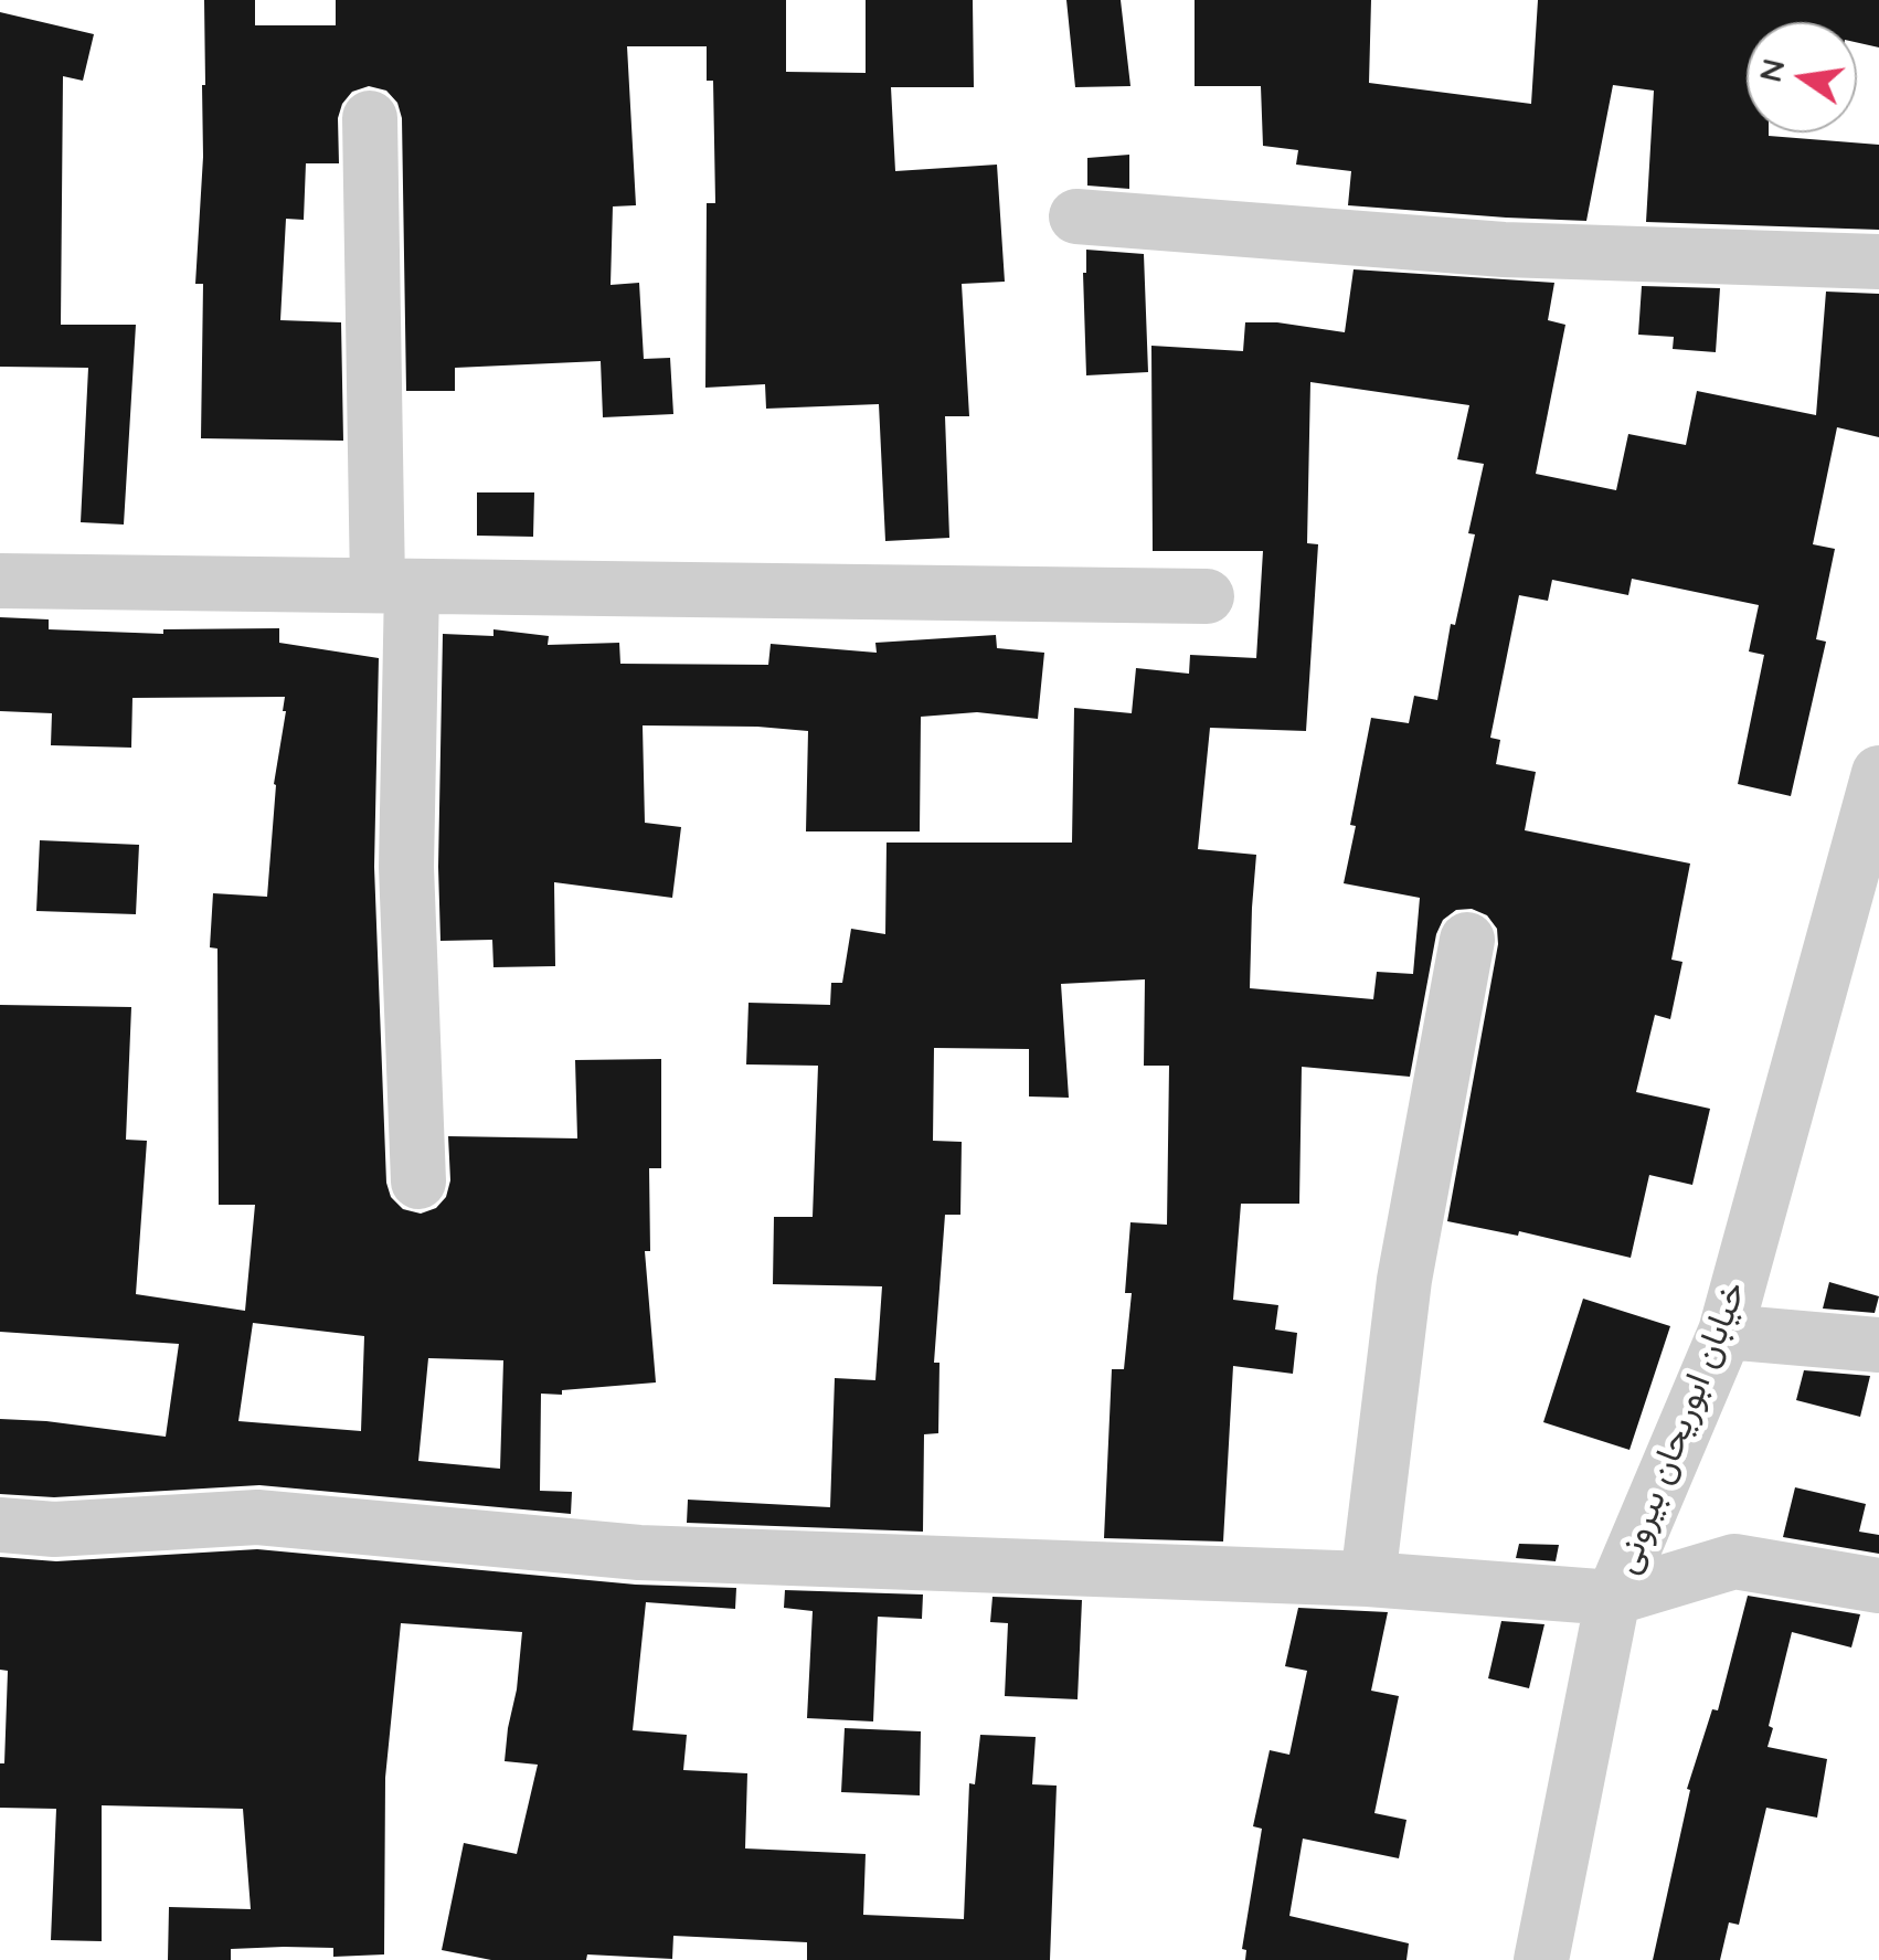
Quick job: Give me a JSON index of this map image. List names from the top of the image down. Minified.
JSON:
{"streets":{"street":["خیابان ابوریحان بیرونی"]},"north":"left"}
